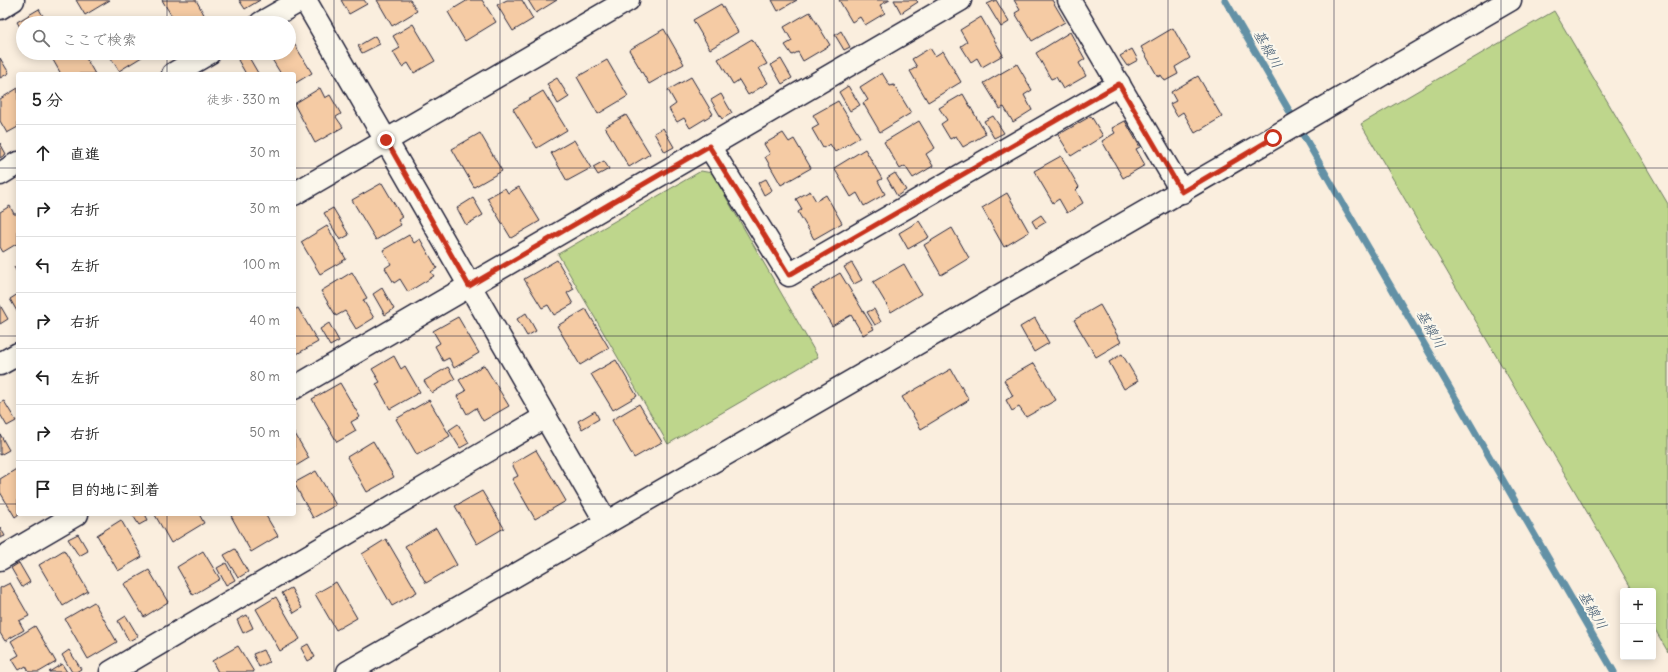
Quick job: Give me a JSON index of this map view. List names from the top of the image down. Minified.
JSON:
{"water":["基線川"],"page":{"search":"ここで検索","heading":["5 分","徒歩 · 330 m"],"list":[["直進","30 m"],["右折","30 m"],["左折","100 m"],["右折","40 m"],["左折","80 m"],["右折","50 m"],"目的地に到着"],"map_buttons":["+","−"]}}
